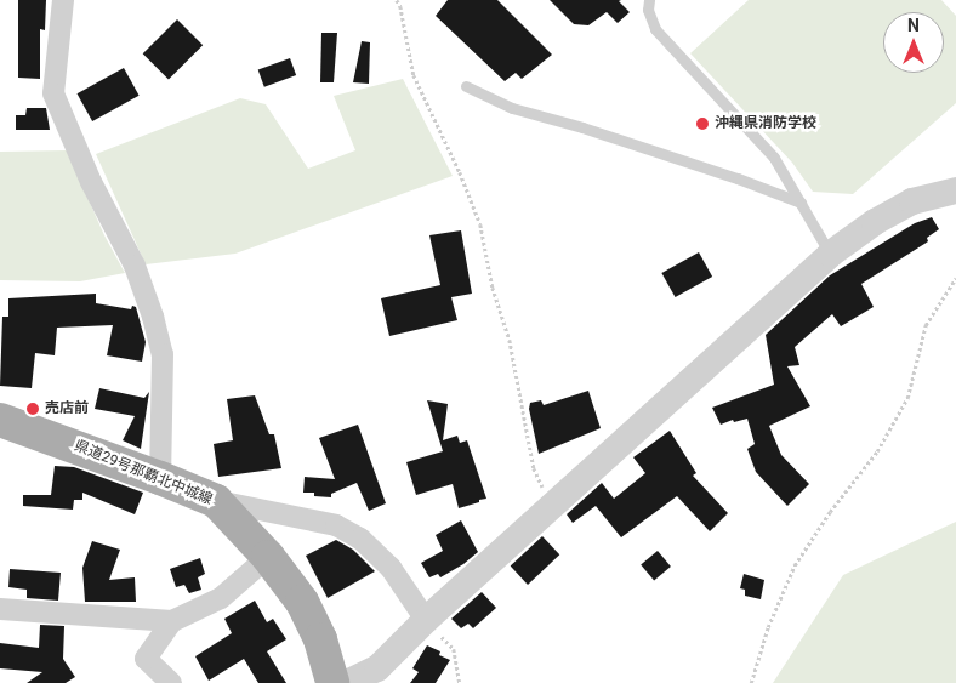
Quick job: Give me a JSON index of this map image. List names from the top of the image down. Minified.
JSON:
{"streets":{"main road":["県道29号那覇北中城線"]},"places":["沖縄県消防学校","売店前"],"north":"top"}
